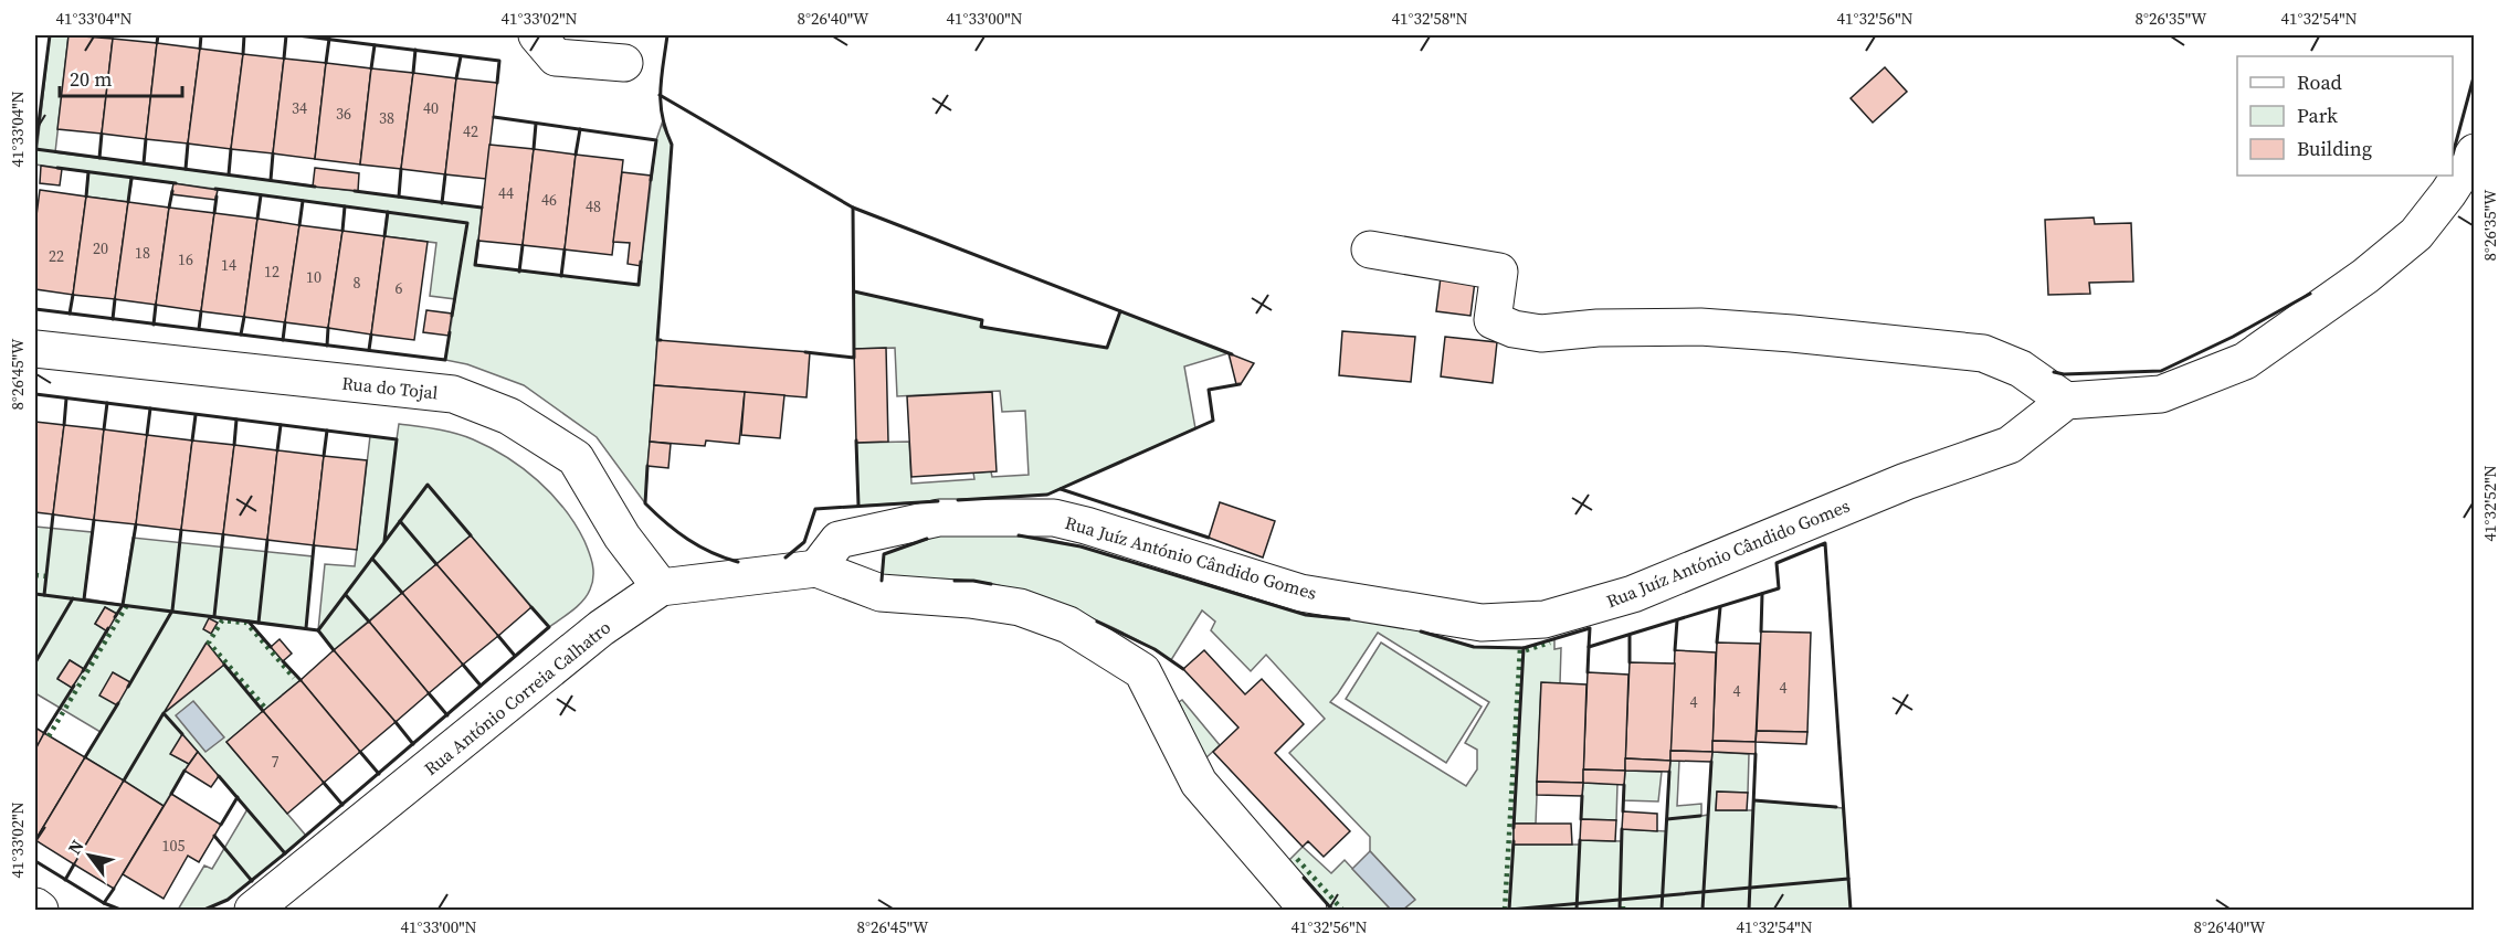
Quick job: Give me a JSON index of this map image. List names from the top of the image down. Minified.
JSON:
{"streets":{"street":["Rua do Tojal","Rua Juíz António Cândido Gomes","Rua António Correia Calhatro"]},"crossings":[["Rua do Tojal","Rua António Correia Calhatro"],["Rua Juíz António Cândido Gomes","Rua António Correia Calhatro"]],"house_numbers":["34","40","36","38","42","44","46","48","20","18","22","16","14","12","10","8","6","4","4","4","7","105"],"legend":["Road","Park","Building"],"scale_bar":"20 m","north":"top left","coordinates":["41°33'04\"N","41°33'02\"N","8°26'40\"W","41°33'00\"N","41°32'58\"N","41°32'56\"N","8°26'35\"W","41°32'54\"N","8°26'45\"W","41°32'52\"N"]}
